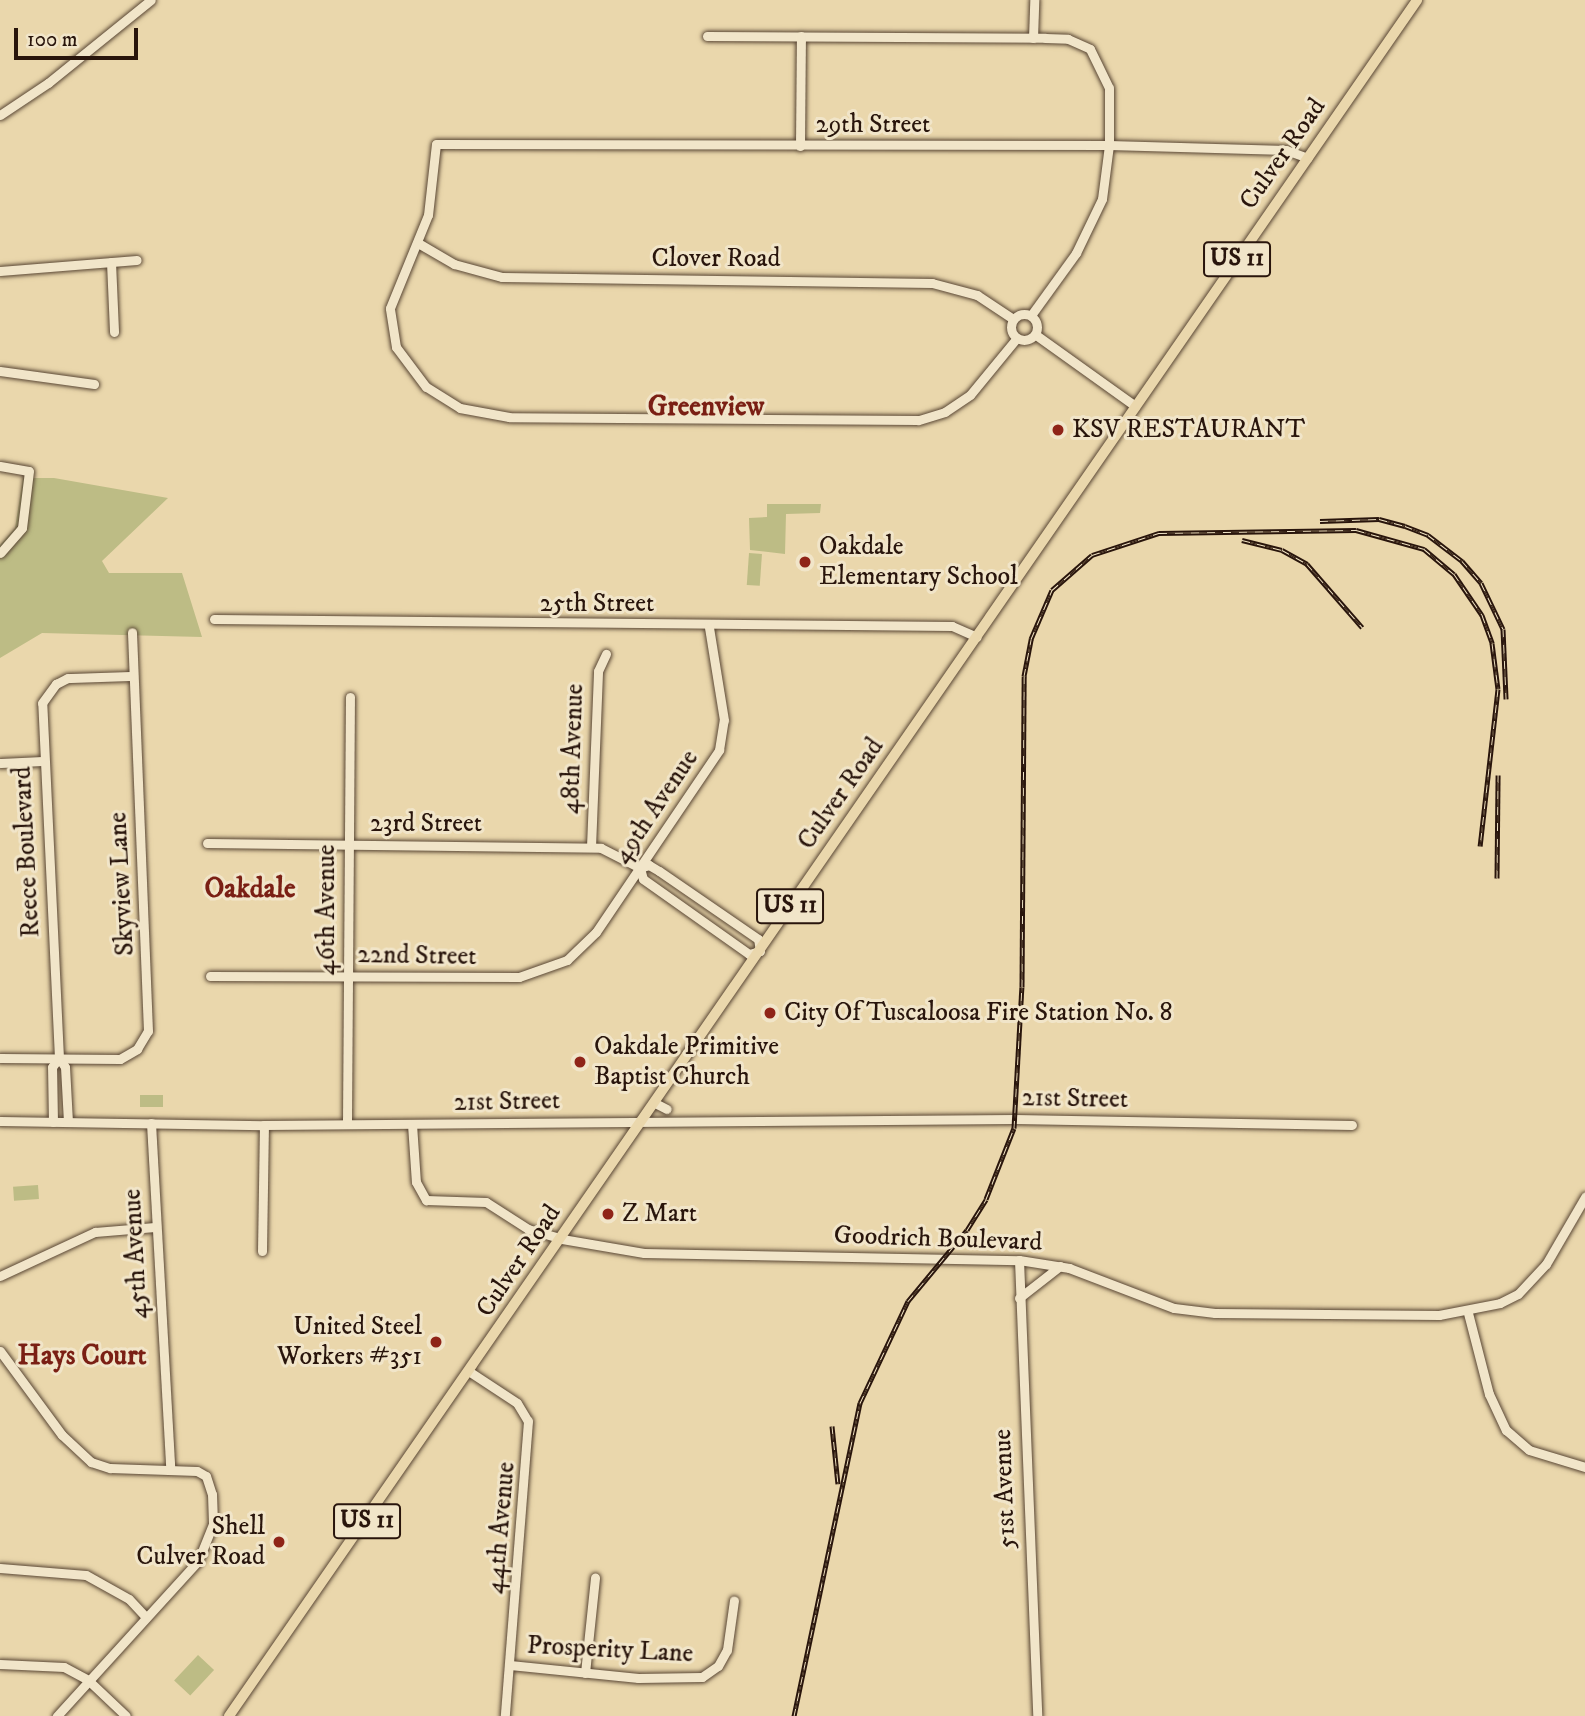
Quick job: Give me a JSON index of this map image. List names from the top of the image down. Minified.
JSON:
{"streets":{"main road":["Culver Road","US 11"],"street":["29th Street","Clover Road","25th Street","48th Avenue","49th Avenue","23rd Street","Reece Boulevard","Skyview Lane","46th Avenue","22nd Street","21st Street","Goodrich Boulevard","45th Avenue","51st Avenue","44th Avenue","Prosperity Lane"]},"crossings":[["29th Street","Culver Road"],["29th Street","Clover Road"],["Culver Road","25th Street"],["Culver Road","23rd Street"],["Culver Road","21st Street"],["Culver Road","Goodrich Boulevard"],["Culver Road","44th Avenue"],["25th Street","49th Avenue"],["48th Avenue","23rd Street"],["49th Avenue","23rd Street"],["49th Avenue","22nd Street"],["23rd Street","46th Avenue"],["Reece Boulevard","Skyview Lane"],["Reece Boulevard","21st Street"],["46th Avenue","22nd Street"],["46th Avenue","21st Street"],["21st Street","45th Avenue"],["Goodrich Boulevard","51st Avenue"],["44th Avenue","Prosperity Lane"]],"districts":["Greenview","Oakdale","Hays Court"],"places":["KSV RESTAURANT","Oakdale Elementary School","City Of Tuscaloosa Fire Station No. 8","Oakdale Primitive Baptist Church","Z Mart","United Steel Workers #351","Shell Culver Road"],"scale_bar":"100 m"}
